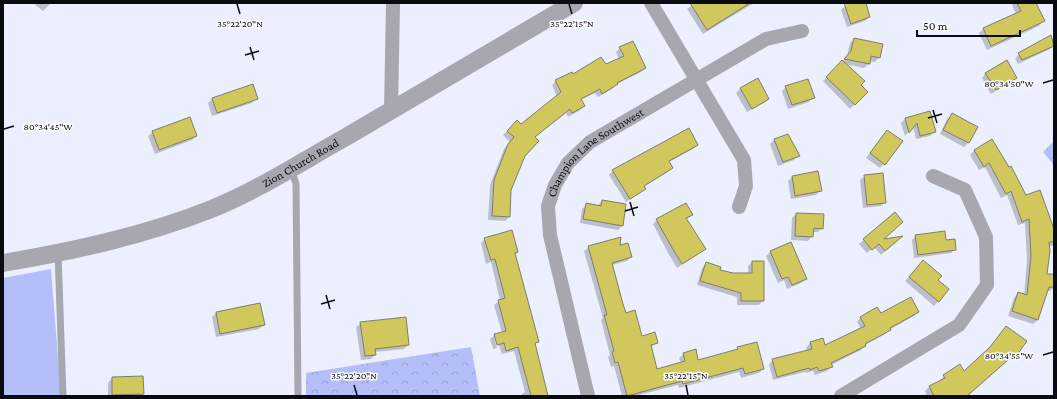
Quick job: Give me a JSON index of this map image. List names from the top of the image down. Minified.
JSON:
{"streets":{"street":["Champion Lane Southwest","Zion Church Road"]},"scale_bar":"50 m","coordinates":["35°22'20\"N","35°22'15\"N","80°34'50\"W","80°34'45\"W","80°34'55\"W"]}
